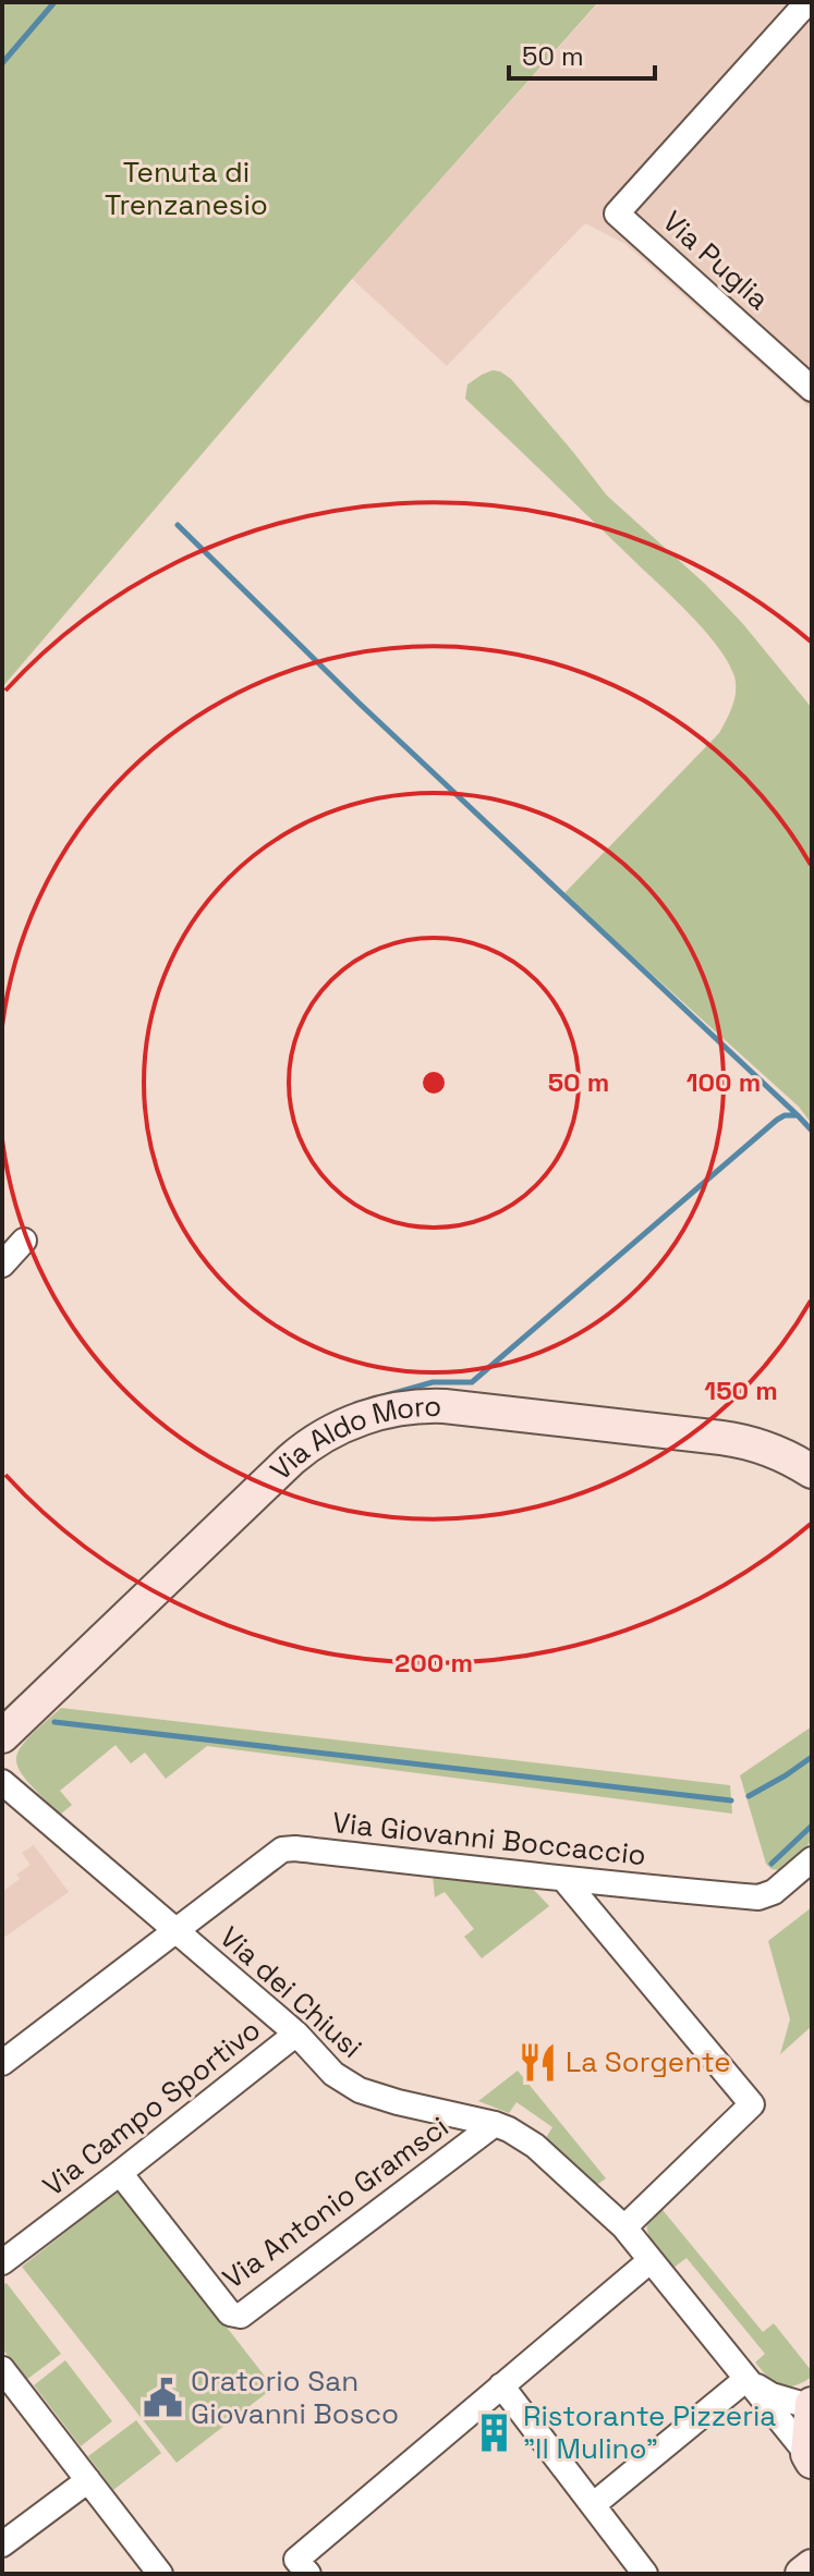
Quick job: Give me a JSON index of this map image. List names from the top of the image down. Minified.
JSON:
{"streets":{"street":["Via Puglia","Via Aldo Moro","Via Giovanni Boccaccio","Via dei Chiusi","Via Campo Sportivo","Via Antonio Gramsci"]},"crossings":[["Via Giovanni Boccaccio","Via dei Chiusi"],["Via dei Chiusi","Via Campo Sportivo"],["Via dei Chiusi","Via Antonio Gramsci"],["Via Campo Sportivo","Via Antonio Gramsci"]],"parks":["Tenuta di Trenzanesio"],"places":{"restaurant":["La Sorgente"],"public building":["Oratorio San Giovanni Bosco"],"building":["Ristorante Pizzeria \"Il Mulino\""]},"scale_bar":"50 m","rings":["50 m","100 m","150 m","200 m"]}
